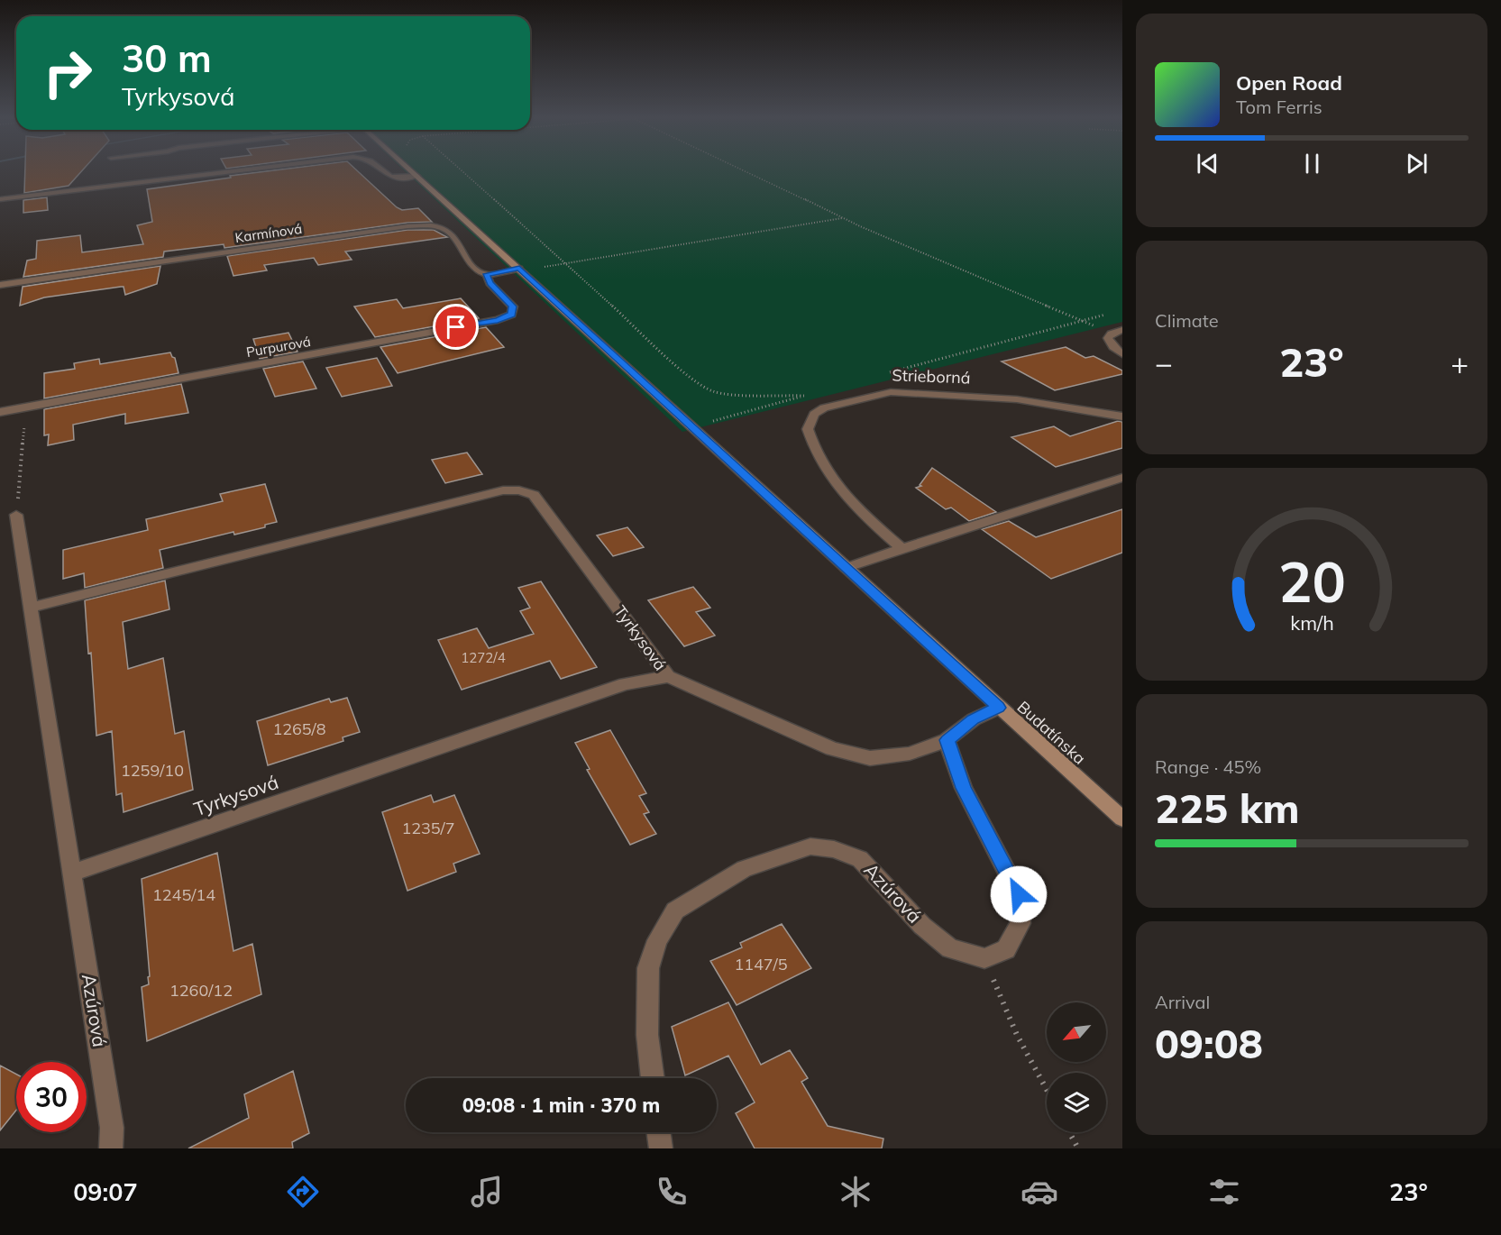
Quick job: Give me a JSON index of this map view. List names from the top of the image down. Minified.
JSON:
{"streets":{"street":["Karmínová","Purpurová","Strieborná","Tyrkysová","Budatínska","Azúrová"]},"crossings":[["Karmínová","Purpurová"],["Tyrkysová","Budatínska"],["Tyrkysová","Azúrová"]],"house_numbers":["1272/4","1265/8","1259/10","1235/7","1245/14","1147/5","1260/12"],"north":"bottom left","page":{"turn":["30 m","Tyrkysová"],"song":["Open Road","Tom Ferris"],"tile":["Climate",["Range · 45%","225 km"],["Arrival","09:08"]],"heat":["−","23°","+"],"limit":"30","trip":"09:08 · 1 min · 370 m","tabs":["09:07","23°"],"gauge":["20","km/h"]}}
